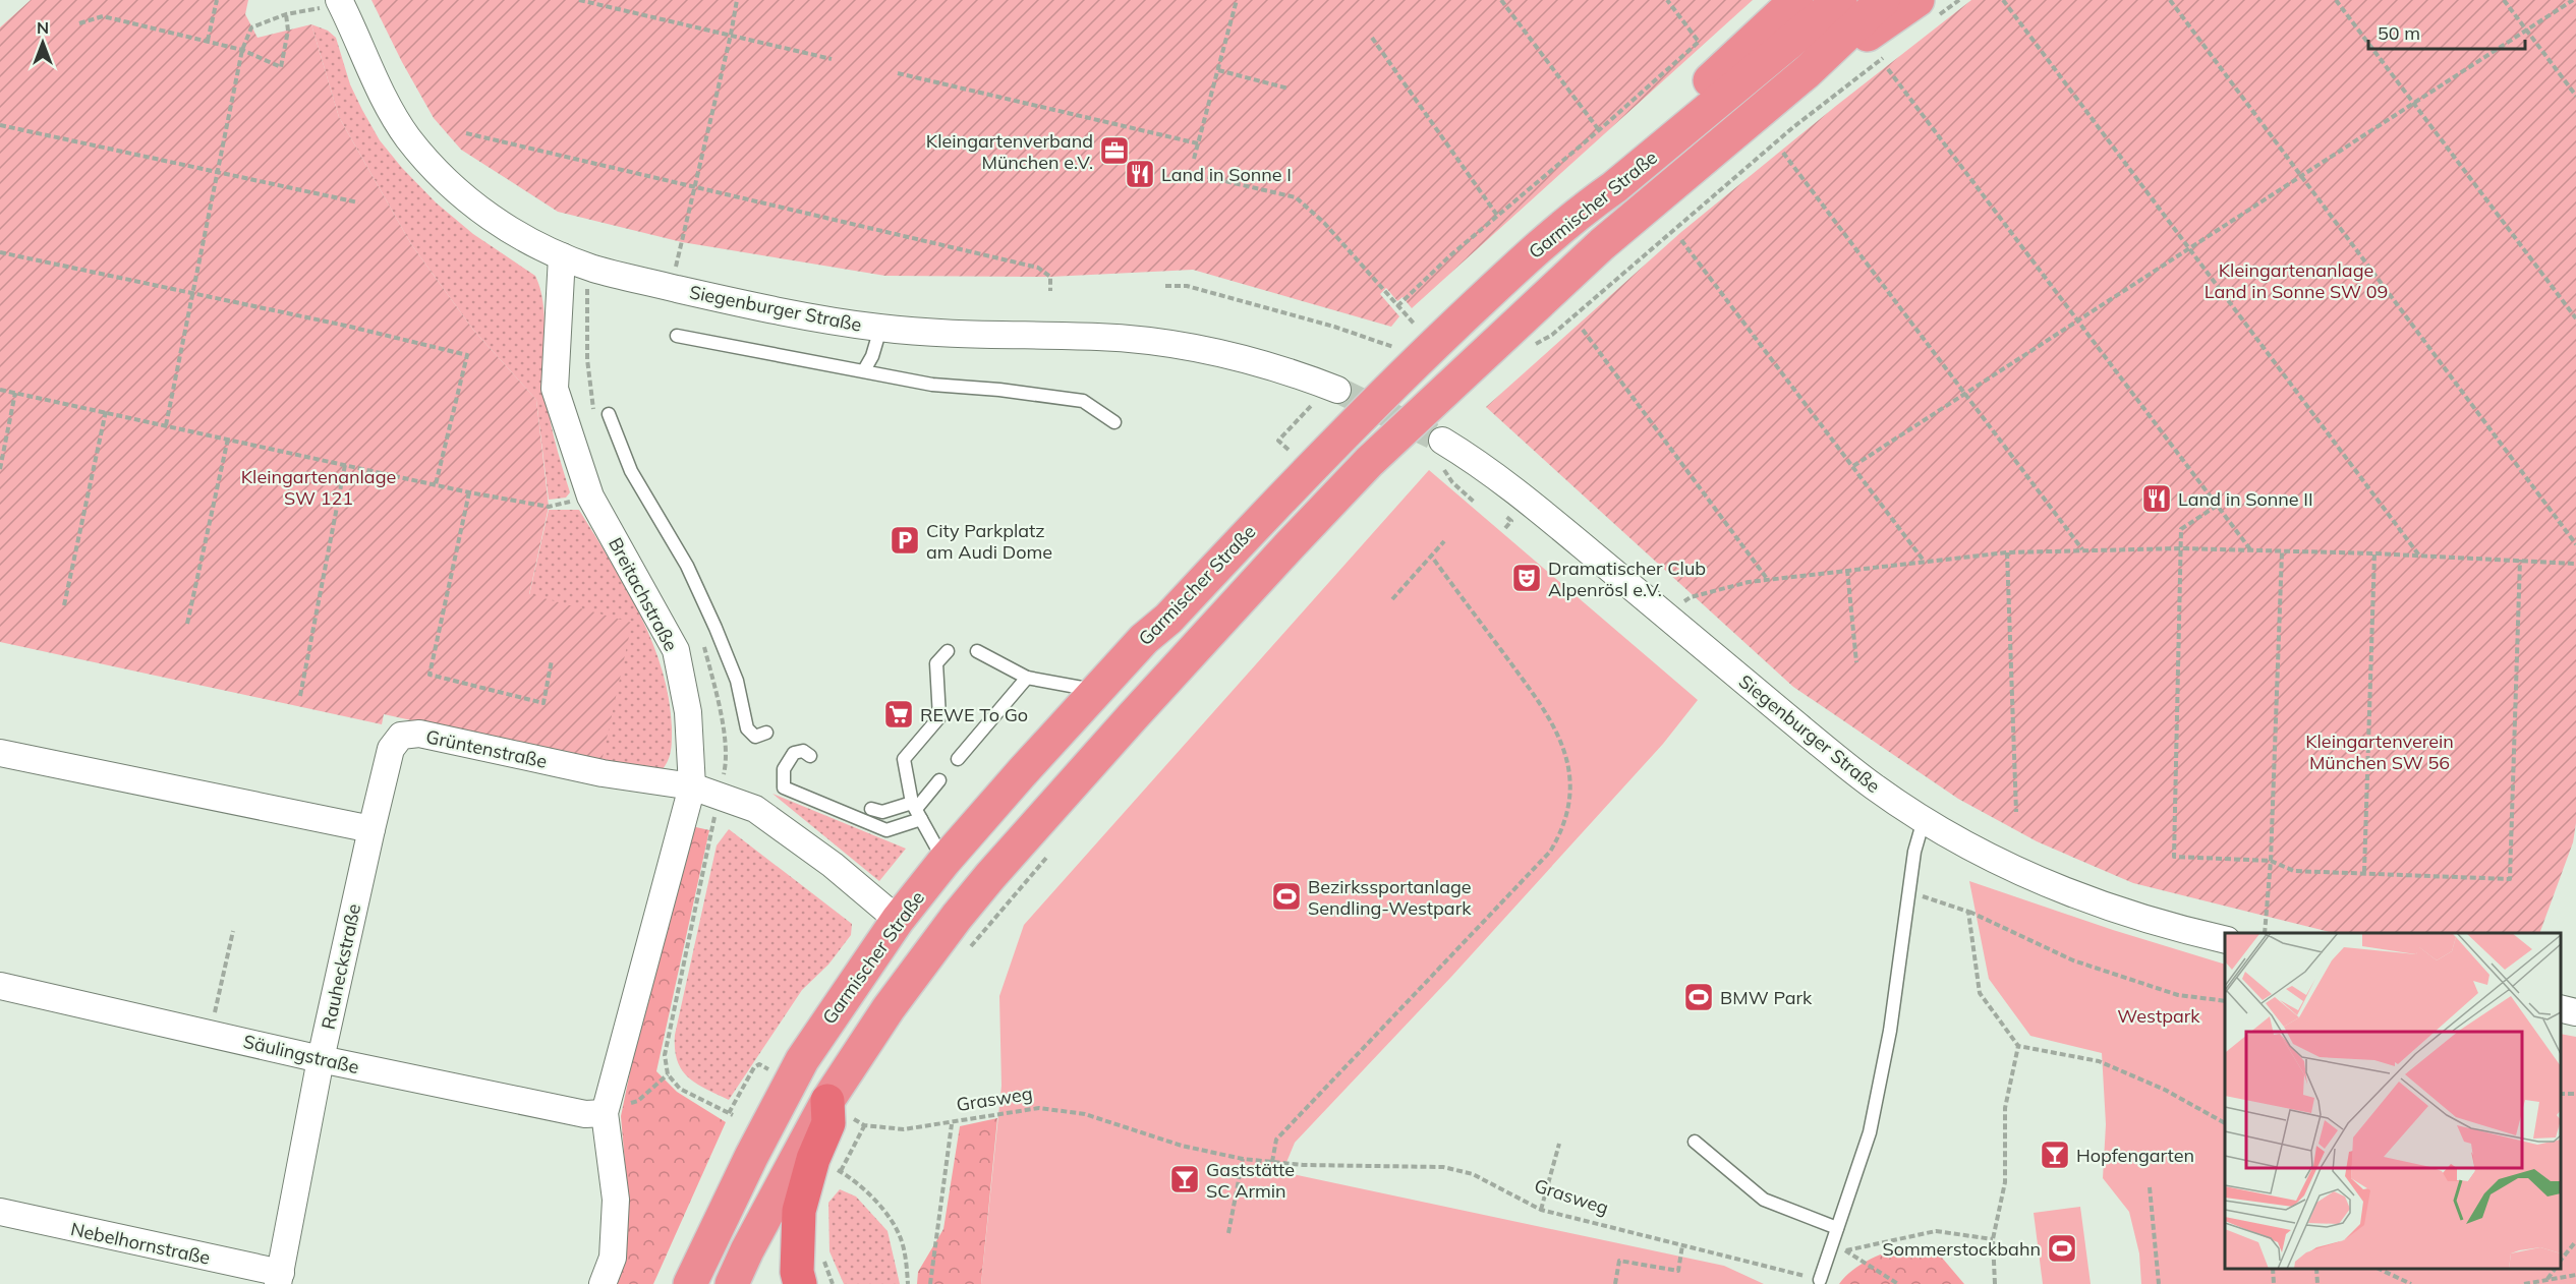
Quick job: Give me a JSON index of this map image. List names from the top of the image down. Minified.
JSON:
{"streets":{"highway":["Garmischer Straße"],"street":["Siegenburger Straße","Breitachstraße","Grüntenstraße","Rauheckstraße","Säulingstraße","Nebelhornstraße"],"path":["Grasweg"]},"crossings":[["Garmischer Straße","Grüntenstraße"],["Garmischer Straße","Grasweg"],["Siegenburger Straße","Breitachstraße"],["Breitachstraße","Grüntenstraße"],["Breitachstraße","Säulingstraße"],["Grüntenstraße","Rauheckstraße"],["Rauheckstraße","Säulingstraße"],["Rauheckstraße","Nebelhornstraße"]],"parks":["Kleingartenanlage Land in Sonne SW 09","Kleingartenanlage SW 121","Kleingartenverein München SW 56","Westpark"],"places":{"office":["Kleingartenverband München e.V."],"restaurant":["Land in Sonne I","Land in Sonne II"],"parking":["City Parkplatz am Audi Dome"],"theatre":["Dramatischer Club Alpenrösl e.V."],"supermarket":["REWE To Go"],"sports":["Bezirkssportanlage Sendling-Westpark","BMW Park","Sommerstockbahn"],"bar":["Hopfengarten","Gaststätte SC Armin"]},"scale_bar":"50 m","north":"top"}
